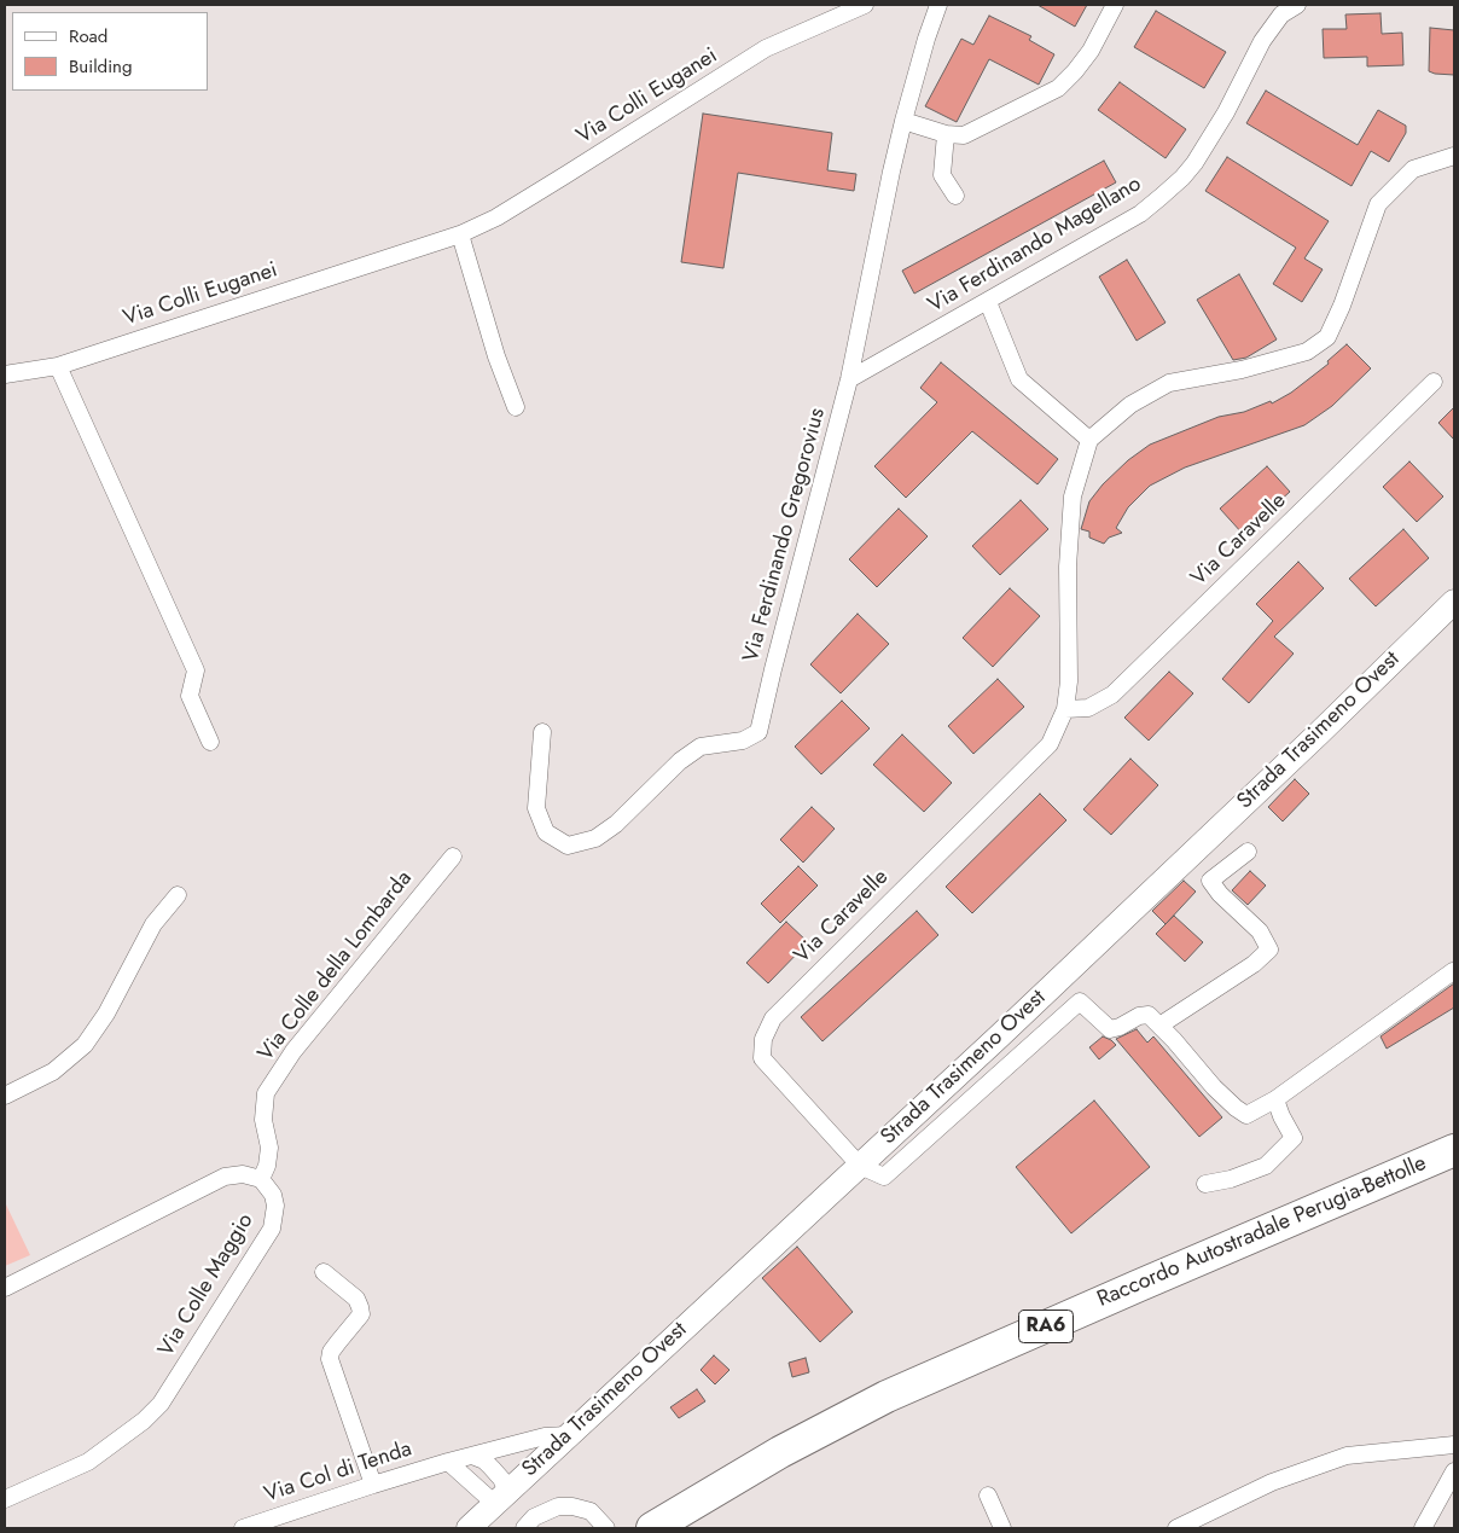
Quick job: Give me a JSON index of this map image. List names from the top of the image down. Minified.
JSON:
{"streets":{"highway":["Raccordo Autostradale Perugia-Bettolle","RA6"],"main road":["Strada Trasimeno Ovest"],"street":["Via Colli Euganei","Via Ferdinando Magellano","Via Ferdinando Gregorovius","Via Caravelle","Via Colle della Lombarda","Via Colle Maggio","Via Col di Tenda"]},"crossings":[["Via Ferdinando Magellano","Via Ferdinando Gregorovius"],["Via Caravelle","Strada Trasimeno Ovest"],["Strada Trasimeno Ovest","Via Col di Tenda"],["Via Colle della Lombarda","Via Colle Maggio"]],"legend":["Road","Building"]}
